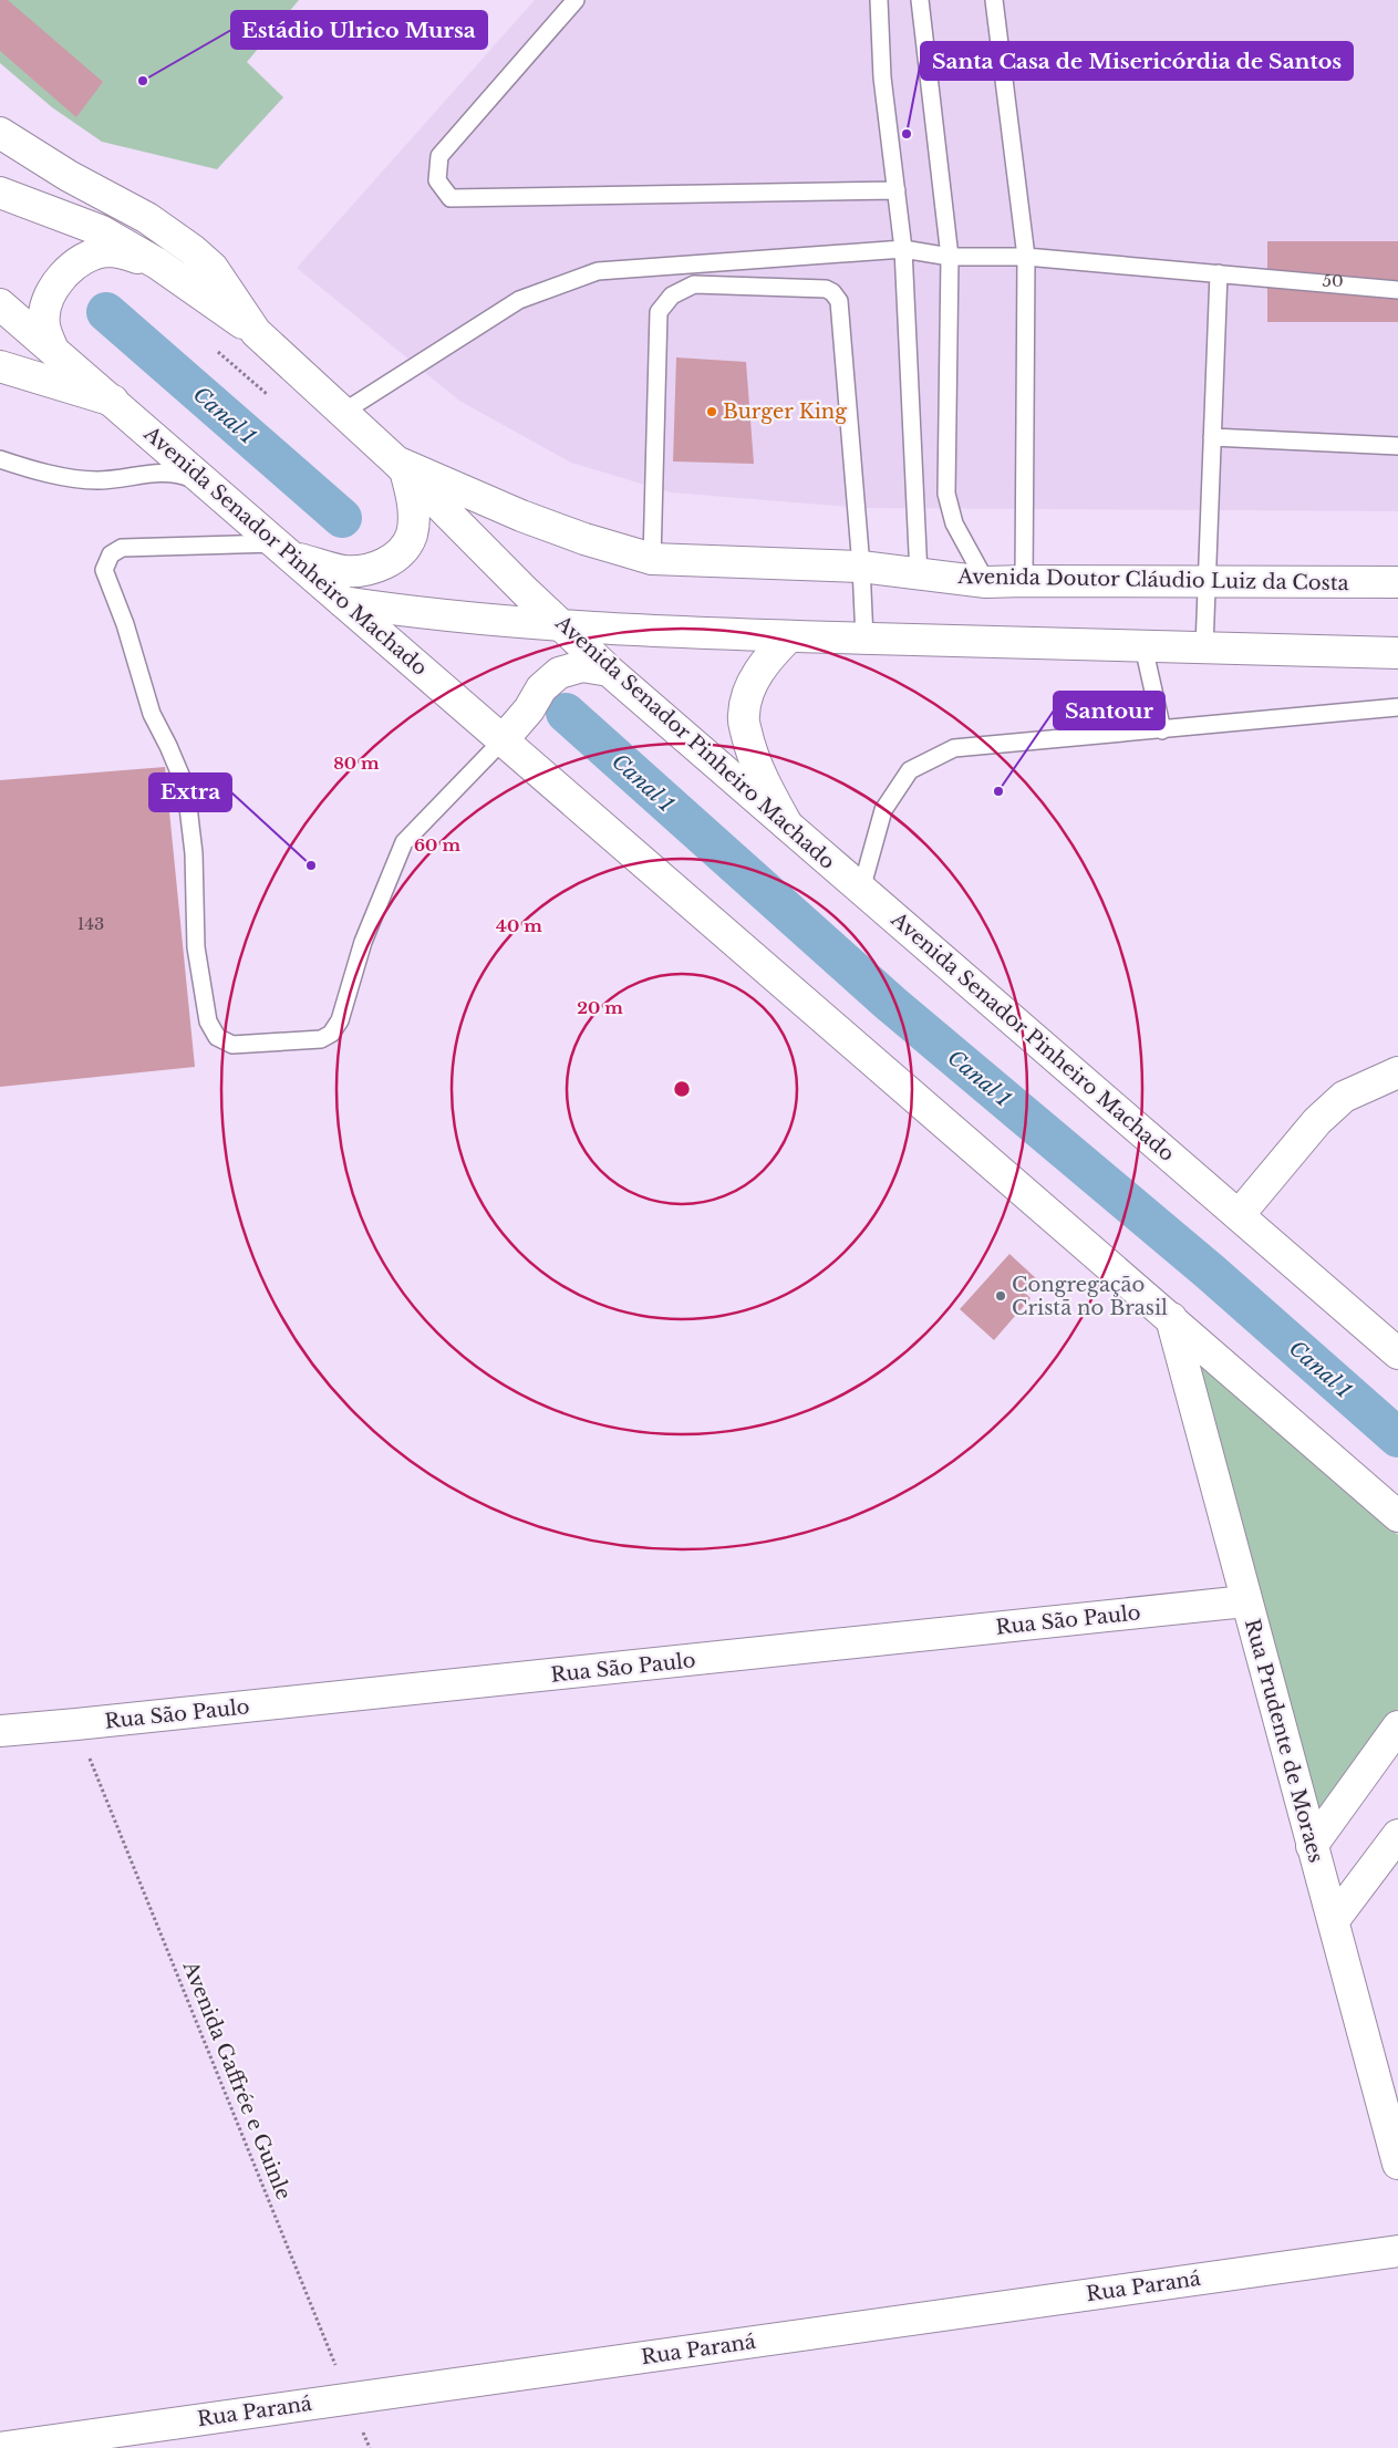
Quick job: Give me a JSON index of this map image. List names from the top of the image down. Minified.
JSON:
{"streets":{"main road":["Avenida Senador Pinheiro Machado","Avenida Doutor Cláudio Luiz da Costa","Rua São Paulo","Rua Prudente de Moraes","Rua Paraná"],"path":["Avenida Gaffrée e Guinle"]},"crossings":[["Avenida Senador Pinheiro Machado","Avenida Doutor Cláudio Luiz da Costa"],["Avenida Senador Pinheiro Machado","Rua Prudente de Moraes"],["Rua São Paulo","Rua Prudente de Moraes"],["Rua São Paulo","Avenida Gaffrée e Guinle"],["Avenida Gaffrée e Guinle","Rua Paraná"]],"water":["Canal 1"],"places":["Estádio Ulrico Mursa","Santa Casa de Misericórdia de Santos","Burger King","Santour","Extra","Congregação Cristã no Brasil"],"house_numbers":["50","143"],"rings":["80 m","60 m","40 m","20 m"]}
